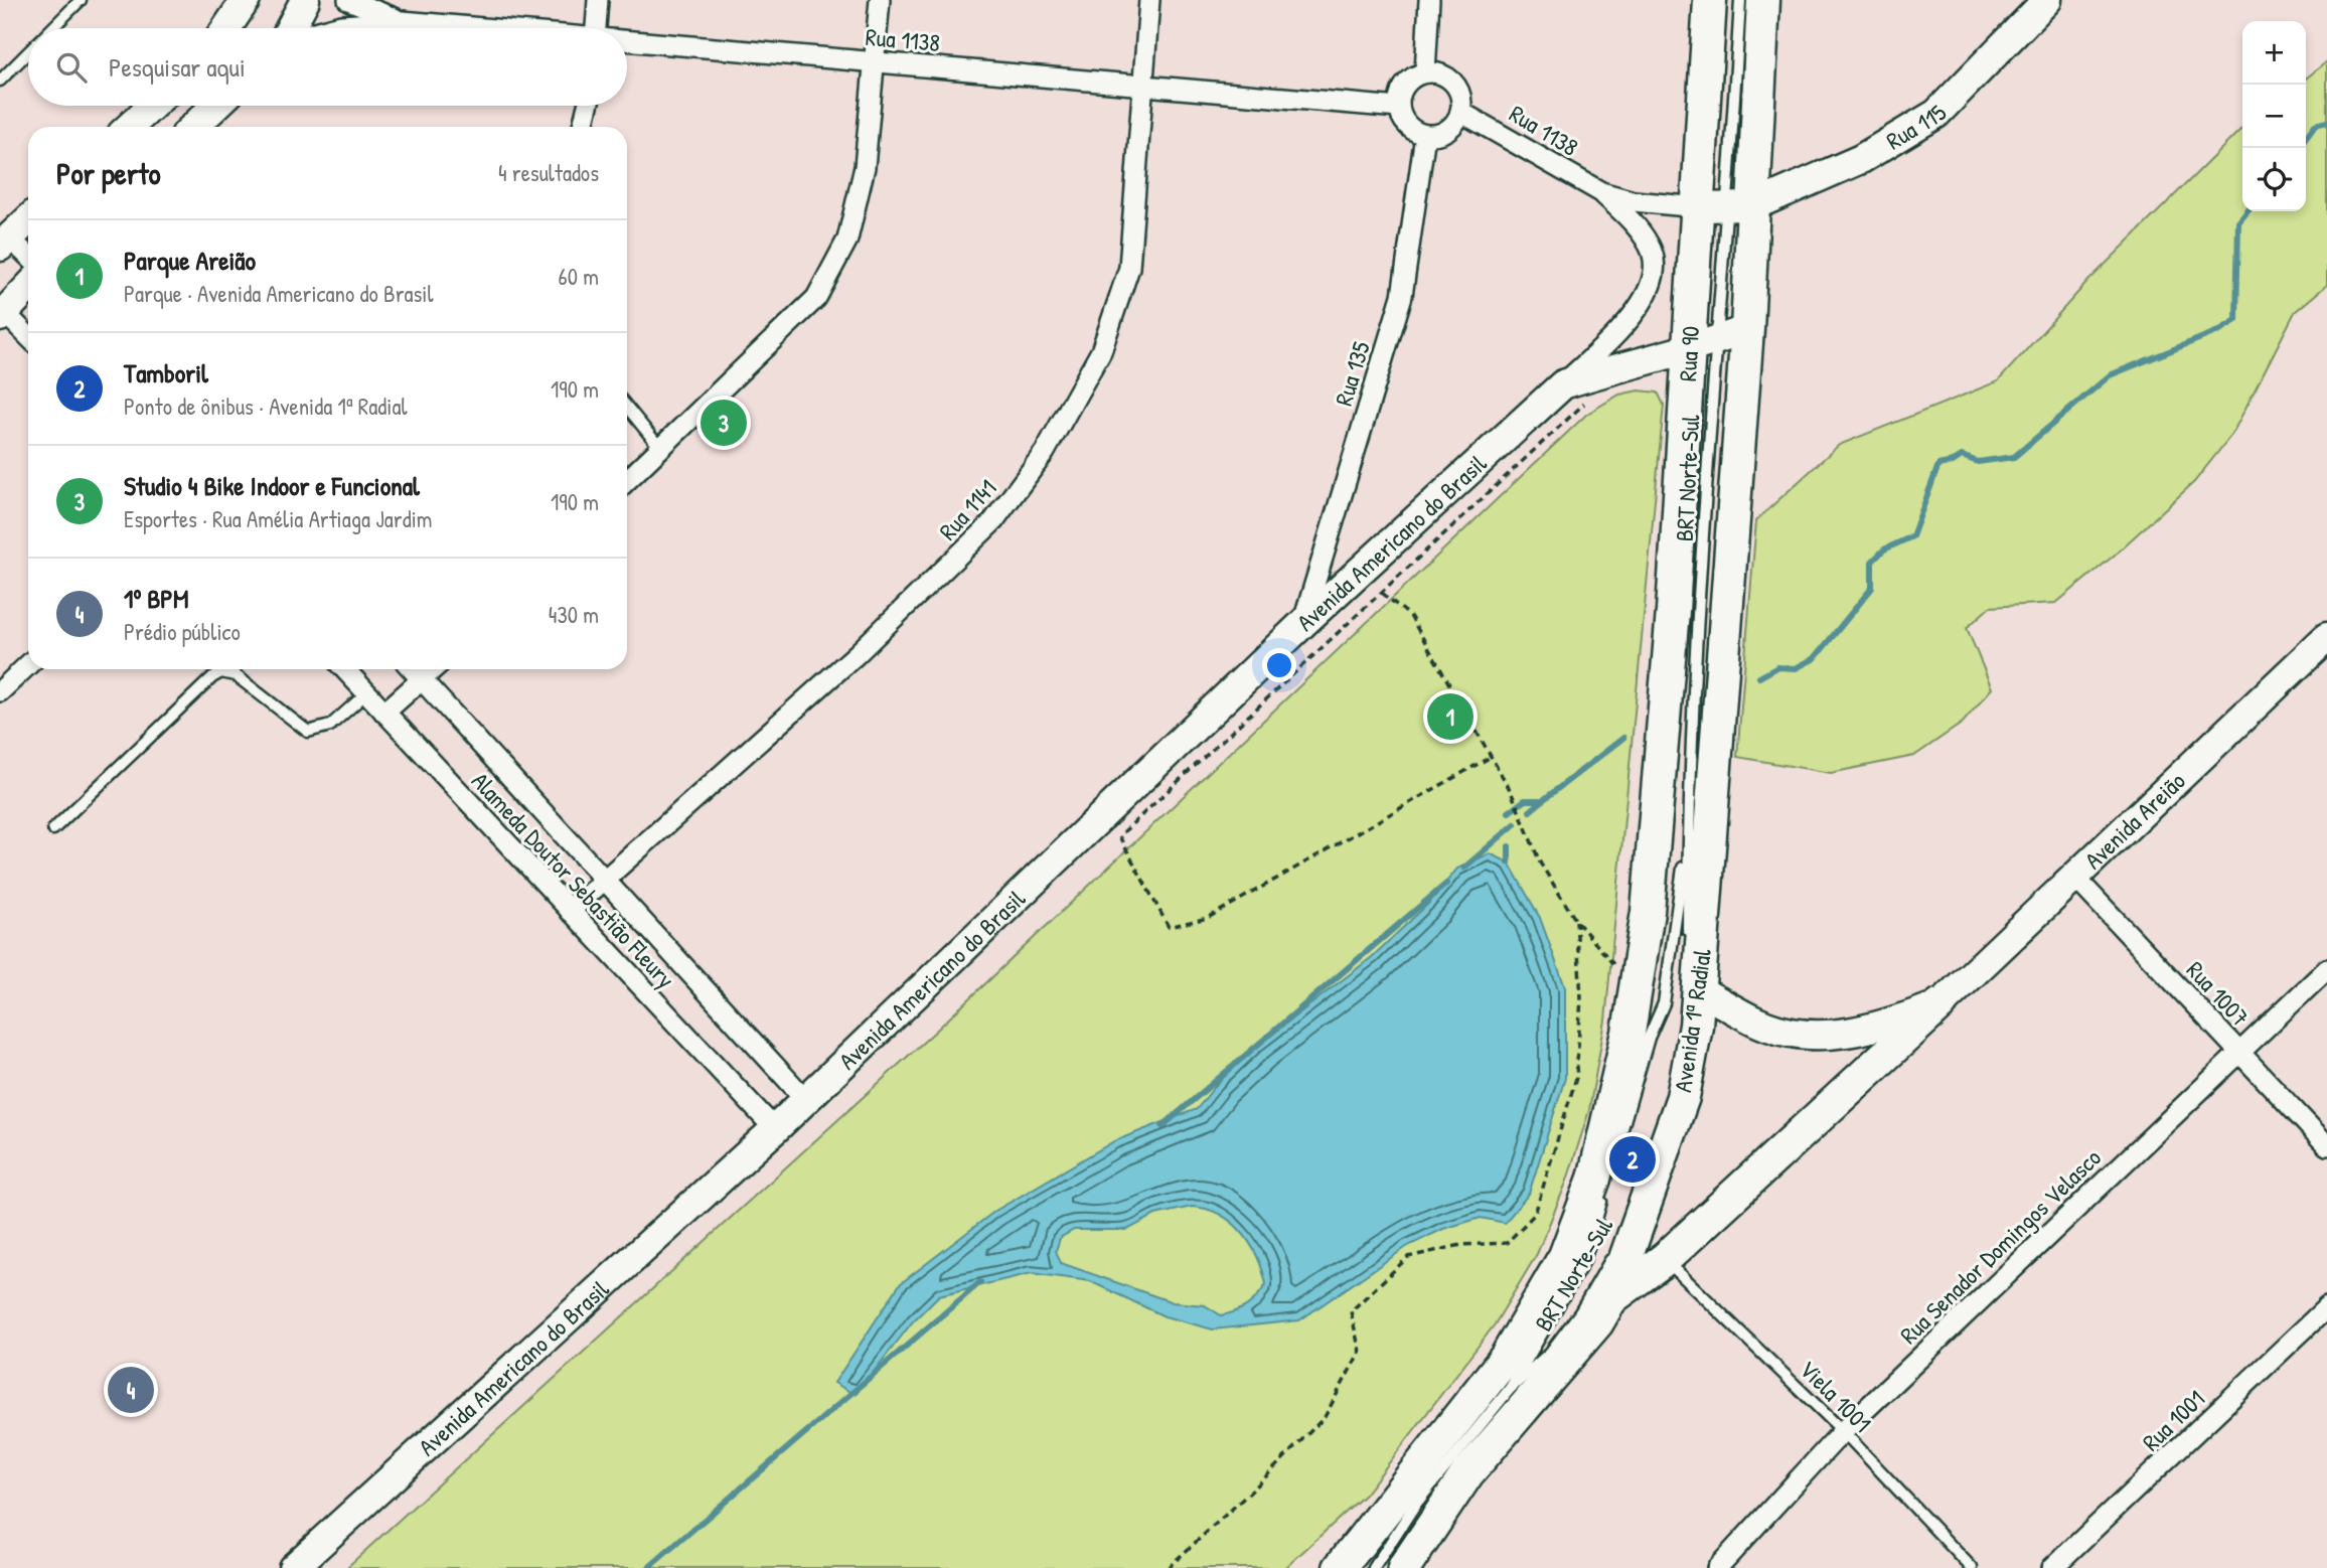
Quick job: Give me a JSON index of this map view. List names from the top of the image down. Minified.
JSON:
{"streets":{"main road":["Rua 90","Avenida 1ª Radial"],"street":["Rua 1138","Rua 115","Rua 135","Rua 1141","Avenida Americano do Brasil","Avenida Areião","Alameda Doutor Sebastião Fleury","Rua 1007","Rua Senador Domingos Velasco","Rua 1001"],"lane":["BRT Norte-Sul","Viela 1001"]},"crossings":[["Rua 1138","Rua 115"],["Rua 1138","Rua 90"],["Rua 1138","Rua 135"],["Rua 1138","Rua 1141"],["Rua 1138","Avenida Americano do Brasil"],["Rua 115","Rua 90"],["Rua 90","BRT Norte-Sul"],["Rua 90","Avenida Americano do Brasil"],["Rua 90","Avenida 1ª Radial"],["Rua 135","Avenida Americano do Brasil"],["BRT Norte-Sul","Avenida Americano do Brasil"],["BRT Norte-Sul","Avenida 1ª Radial"],["Rua 1141","Alameda Doutor Sebastião Fleury"],["Avenida Americano do Brasil","Alameda Doutor Sebastião Fleury"],["Avenida Areião","Rua 1007"],["Rua 1007","Rua Senador Domingos Velasco"],["Rua Senador Domingos Velasco","Viela 1001"]],"page":{"map_buttons":["+","−"],"search":"Pesquisar aqui","heading":["Por perto","4 resultados"],"list":[{"mark":"1","name":"Parque Areião","note":"Parque · Avenida Americano do Brasil","value":"60 m"},{"mark":"2","name":"Tamboril","note":"Ponto de ônibus · Avenida 1ª Radial","value":"190 m"},{"mark":"3","name":"Studio 4 Bike Indoor e Funcional","note":"Esportes · Rua Amélia Artiaga Jardim","value":"190 m"},{"mark":"4","name":"1º BPM","note":"Prédio público","value":"430 m"}],"pins":["3","1","2","4"]}}
